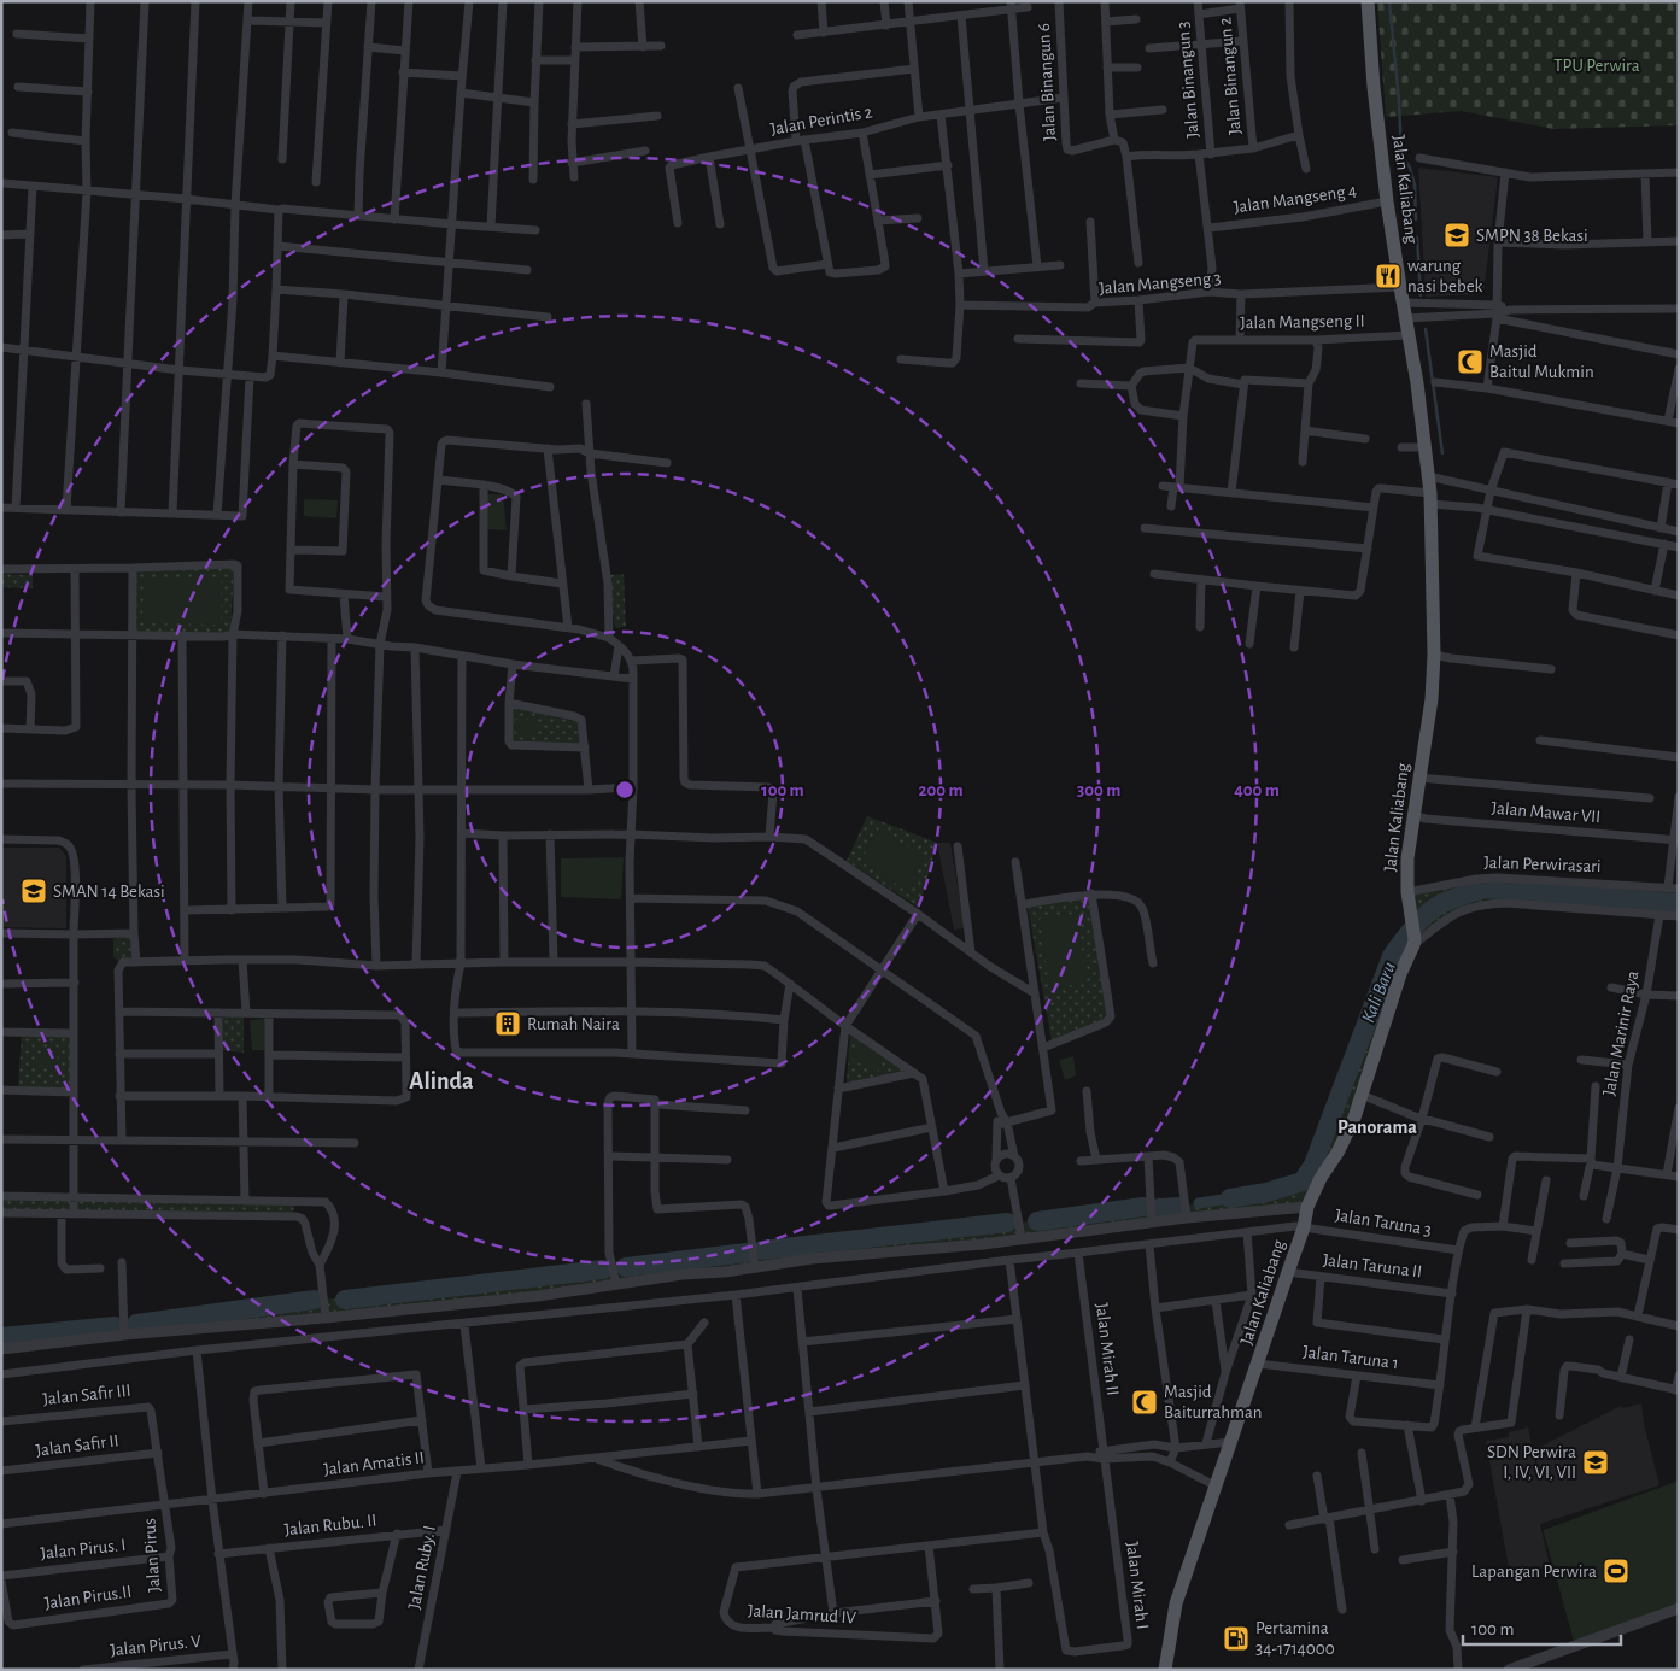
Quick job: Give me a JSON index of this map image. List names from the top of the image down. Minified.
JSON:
{"streets":{"main road":["Jalan Kaliabang"],"street":["Jalan Binangun 2","Jalan Binangun 3","Jalan Binangun 6","Jalan Perintis 2","Jalan Mangseng 4","Jalan Mangseng 3","Jalan Mangseng II","Jalan Mawar VII","Jalan Perwirasari","Jalan Marinir Raya","Jalan Taruna 3","Jalan Taruna II","Jalan Mirah II","Jalan Taruna 1","Jalan Safir III","Jalan Safir II","Jalan Amatis II","Jalan Rubu. II","Jalan Pirus. I","Jalan Pirus","Jalan Ruby. I","Jalan Mirah I","Jalan Pirus.II","Jalan Jamrud IV","Jalan Pirus. V"]},"crossings":[["Jalan Binangun 6","Jalan Perintis 2"],["Jalan Kaliabang","Jalan Mangseng 4"],["Jalan Kaliabang","Jalan Mangseng 3"],["Jalan Kaliabang","Jalan Mangseng II"],["Jalan Kaliabang","Jalan Mawar VII"],["Jalan Kaliabang","Jalan Perwirasari"],["Jalan Kaliabang","Jalan Taruna 3"],["Jalan Kaliabang","Jalan Taruna II"],["Jalan Kaliabang","Jalan Taruna 1"],["Jalan Taruna 3","Jalan Mirah II"],["Jalan Taruna 3","Jalan Mirah I"],["Jalan Mirah II","Jalan Mirah I"],["Jalan Safir III","Jalan Safir II"],["Jalan Safir III","Jalan Amatis II"],["Jalan Safir III","Jalan Pirus"],["Jalan Amatis II","Jalan Pirus"],["Jalan Amatis II","Jalan Ruby. I"],["Jalan Rubu. II","Jalan Ruby. I"],["Jalan Pirus. I","Jalan Pirus"],["Jalan Pirus","Jalan Pirus.II"]],"districts":["Alinda","Panorama"],"water":["Kali Baru"],"parks":["TPU Perwira"],"places":{"school or university":["SMPN 38 Bekasi","SMAN 14 Bekasi","SDN Perwira I, IV, VI, VII"],"restaurant":["warung nasi bebek"],"mosque":["Masjid Baitul Mukmin","Masjid Baiturrahman"],"building":["Rumah Naira"],"sports":["Lapangan Perwira"],"fuel station":["Pertamina 34-1714000"]},"scale_bar":"100 m","rings":["100 m","200 m","300 m","400 m"]}
